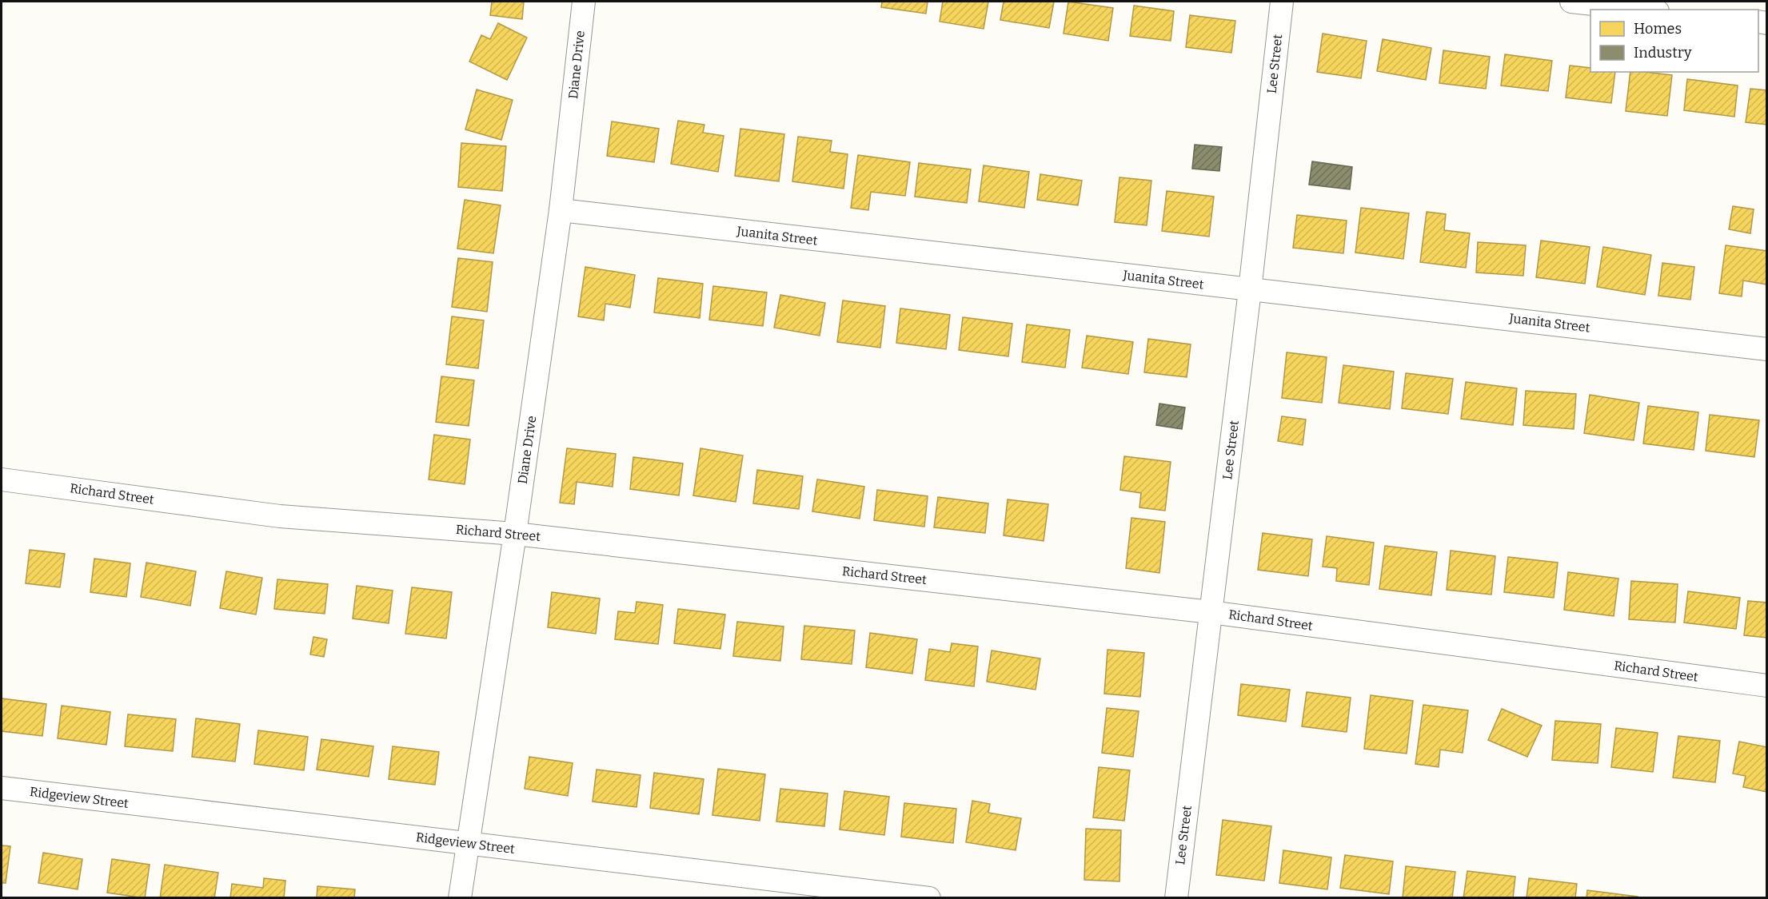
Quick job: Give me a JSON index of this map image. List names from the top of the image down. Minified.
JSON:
{"streets":{"street":["Lee Street","Diane Drive","Juanita Street","Richard Street","Ridgeview Street"]},"crossings":[["Lee Street","Juanita Street"],["Lee Street","Richard Street"],["Diane Drive","Juanita Street"],["Diane Drive","Richard Street"],["Diane Drive","Ridgeview Street"]],"legend":["Homes","Industry"]}
